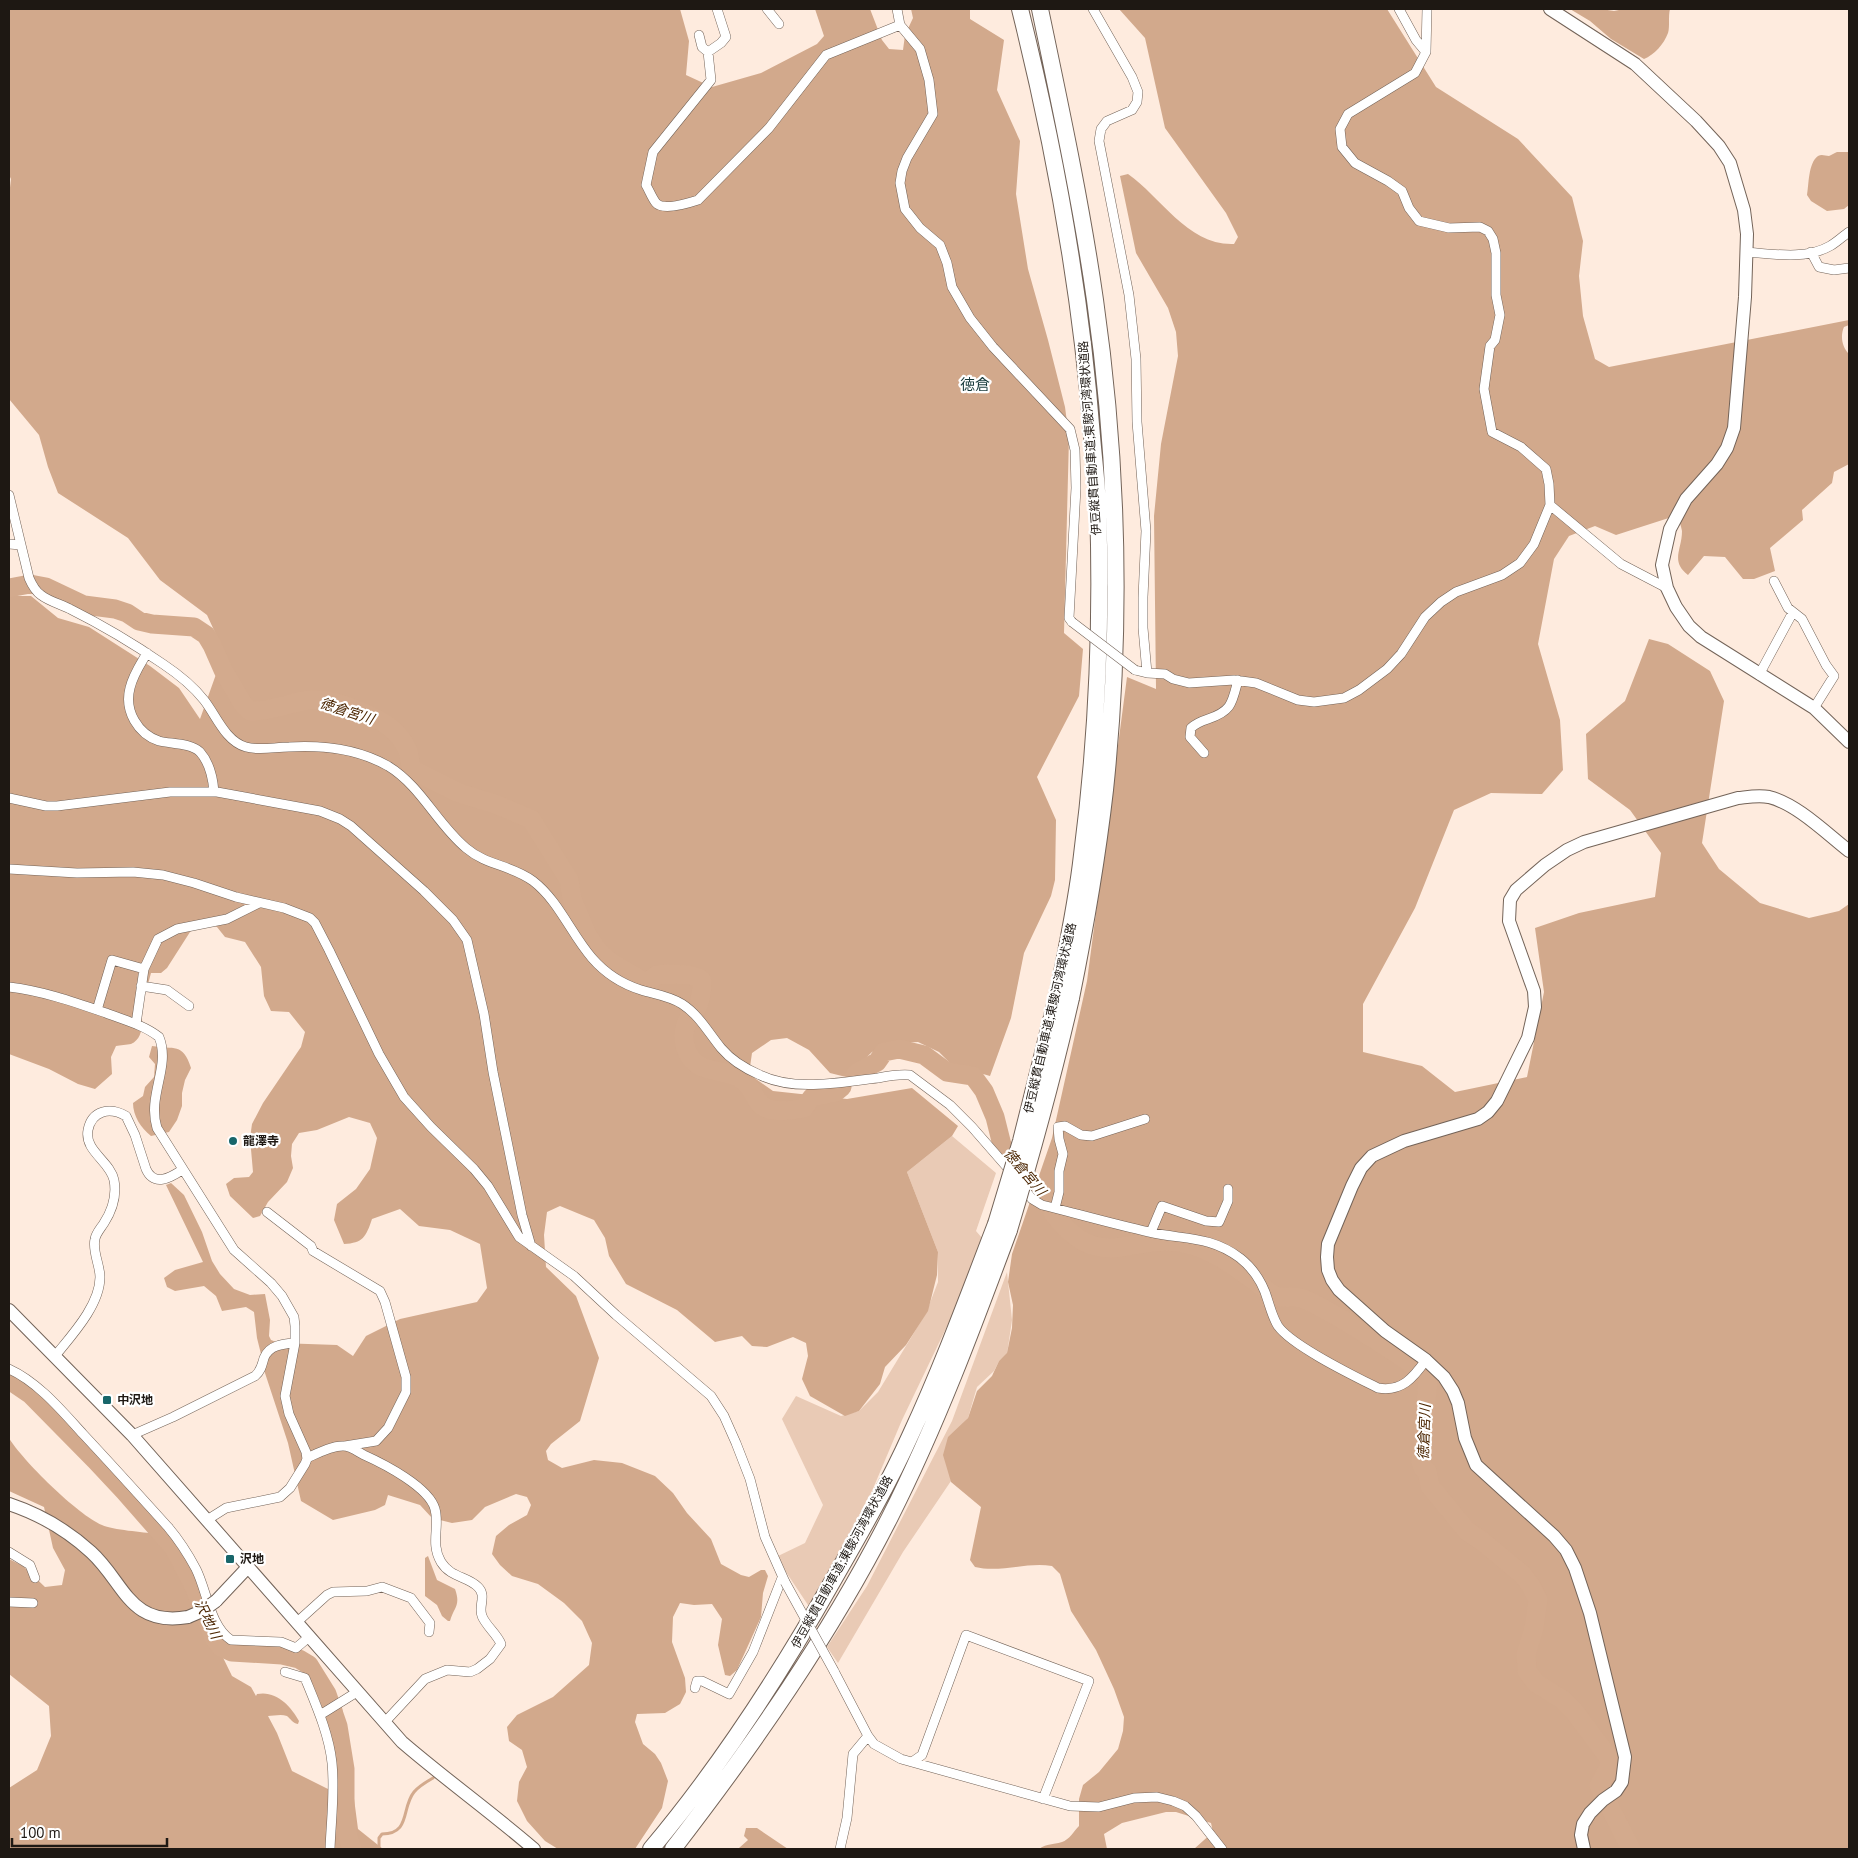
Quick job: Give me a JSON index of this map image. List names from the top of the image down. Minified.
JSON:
{"streets":{"highway":["伊豆縦貫自動車道;東駿河湾環状道路"]},"districts":["徳倉"],"water":["徳倉宮川","沢地川"],"places":{"other":["龍澤寺"],"transit":["中沢地","沢地"]},"scale_bar":"100 m"}
